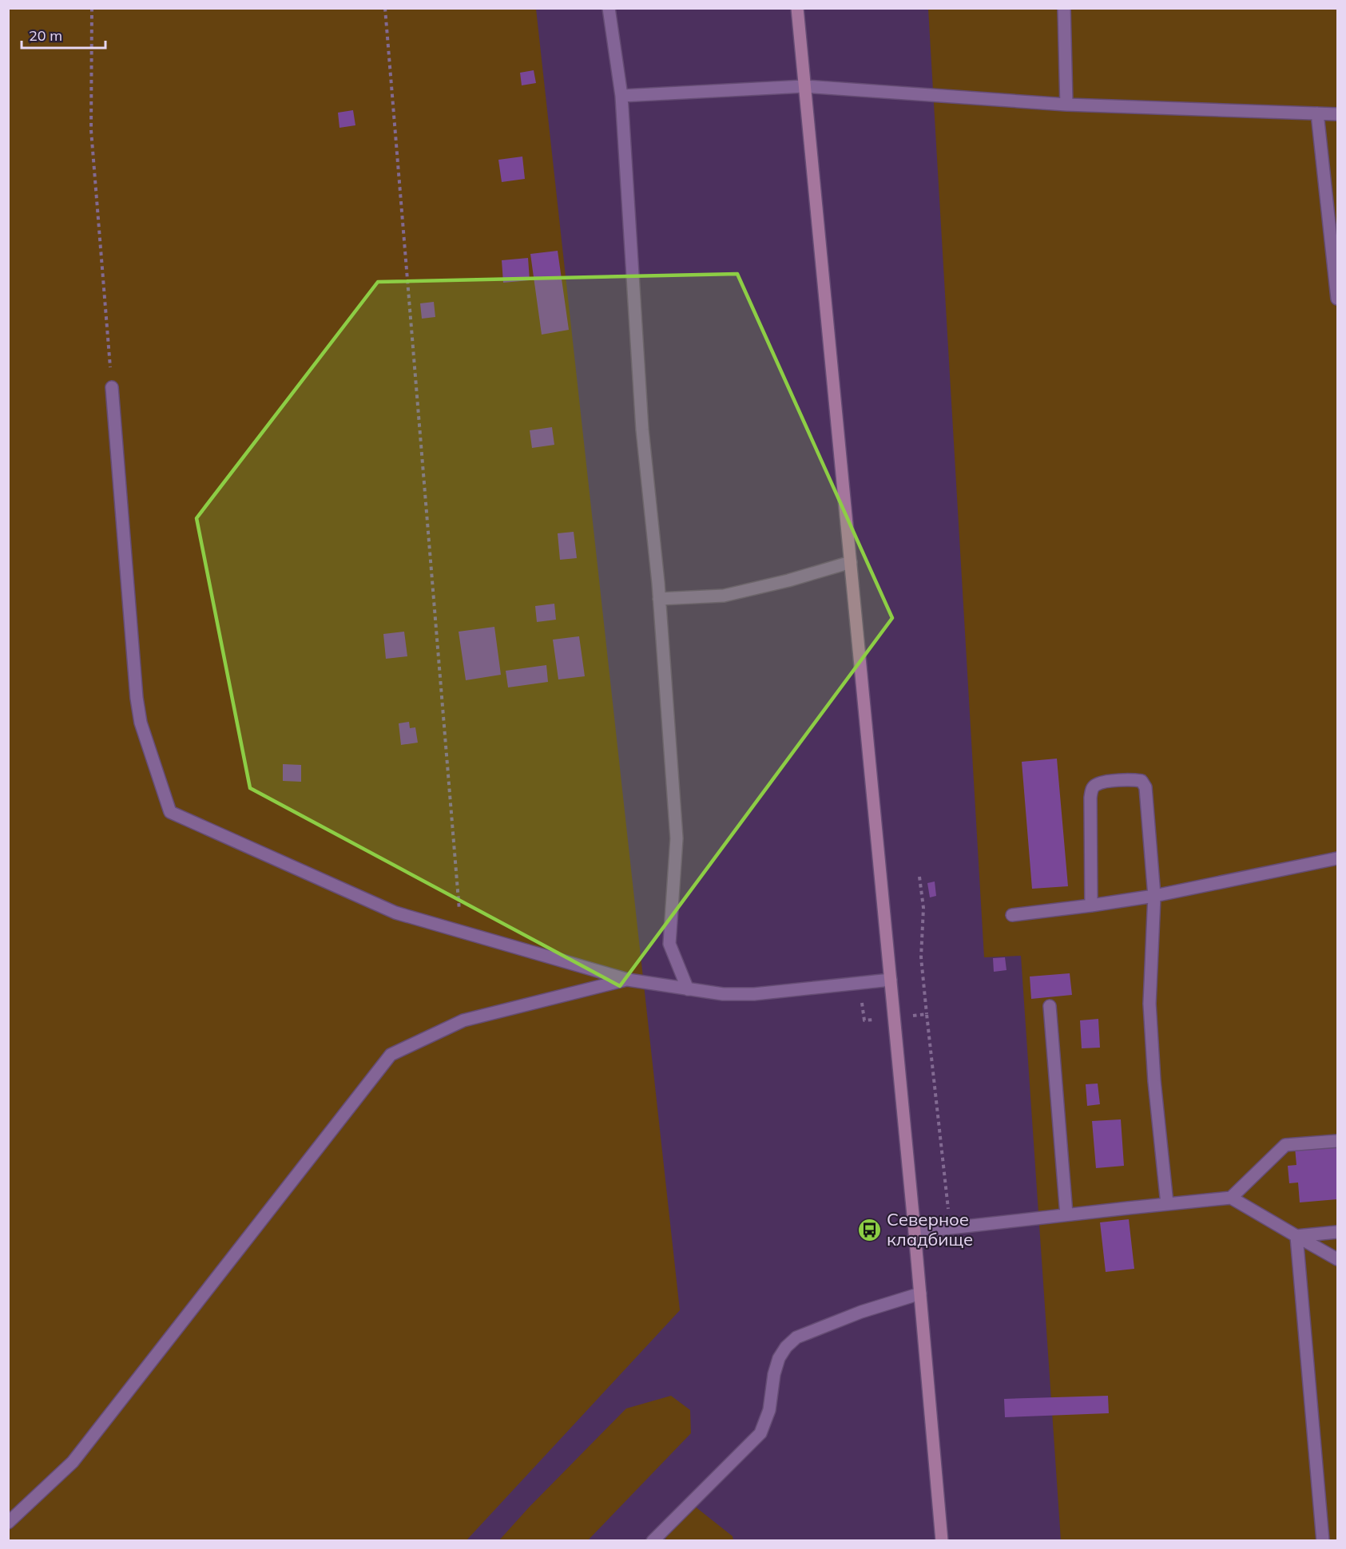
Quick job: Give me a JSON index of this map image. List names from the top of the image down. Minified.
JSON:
{"places":{"bus stop":["Северное кладбище"]},"scale_bar":"20 m"}
